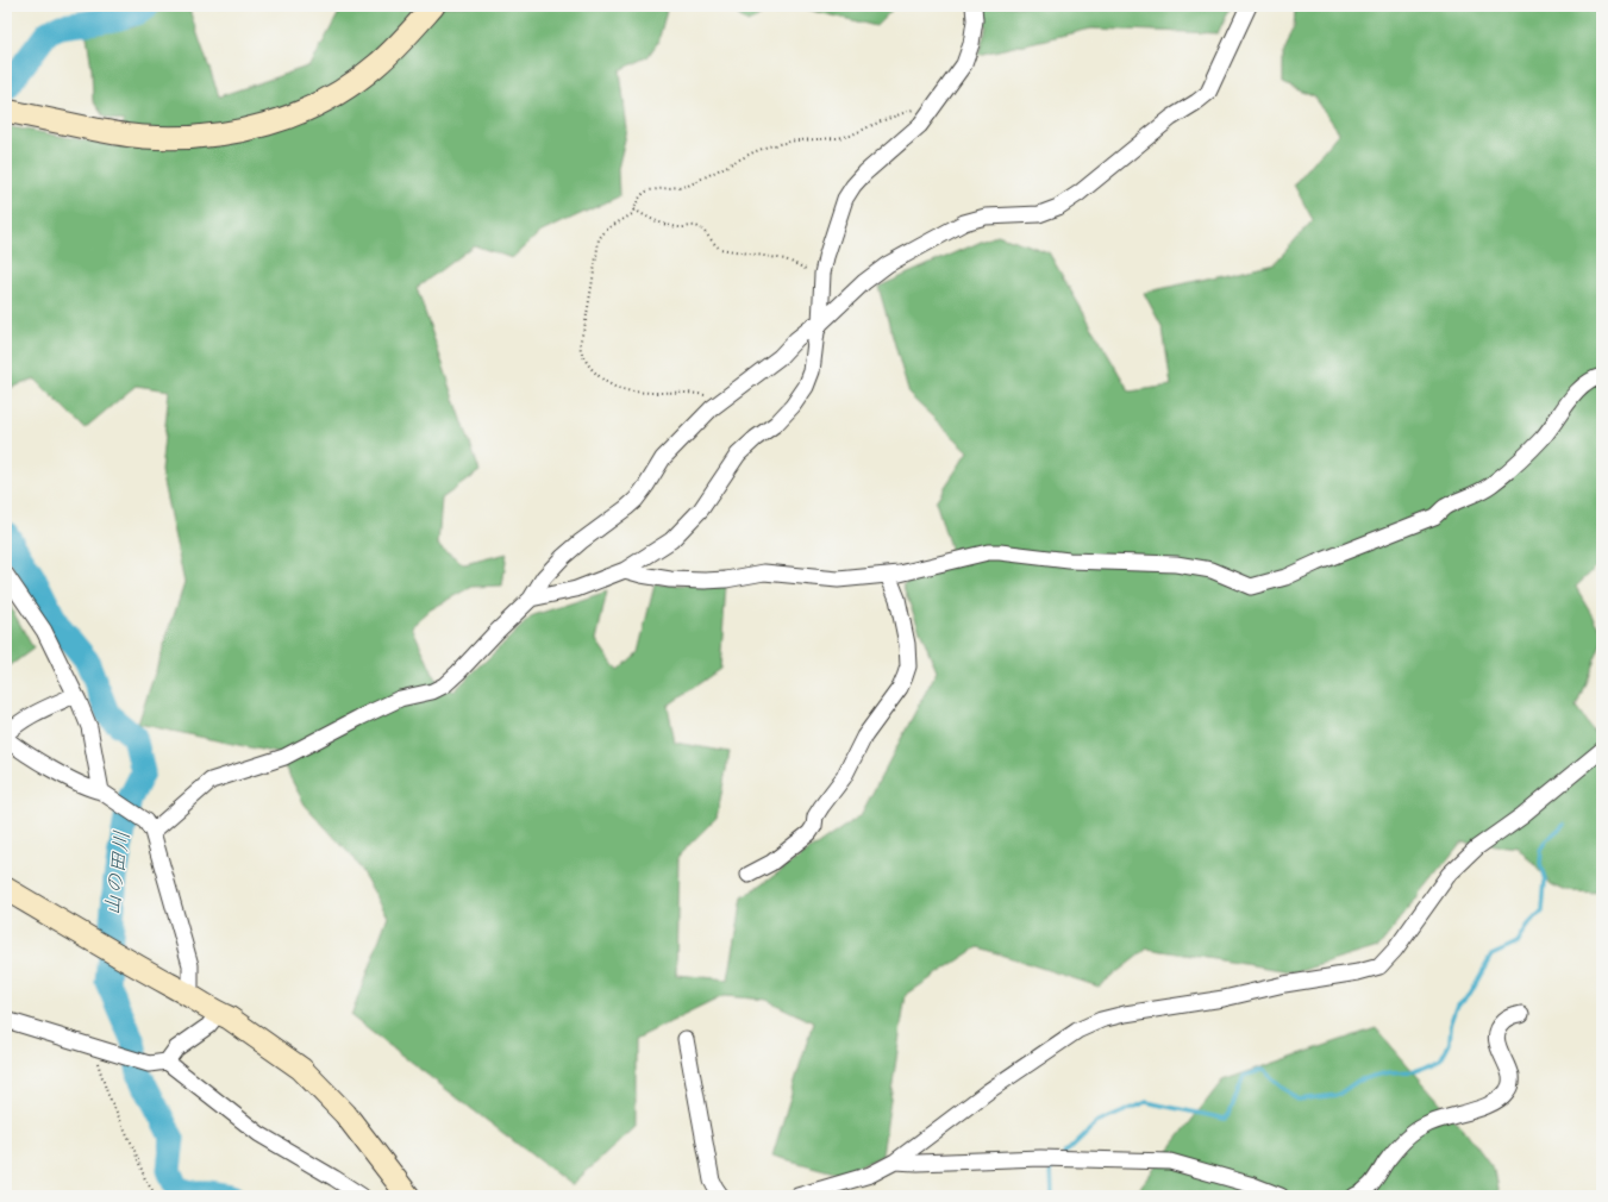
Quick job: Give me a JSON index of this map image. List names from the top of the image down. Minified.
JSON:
{"water":["山の田川"]}
